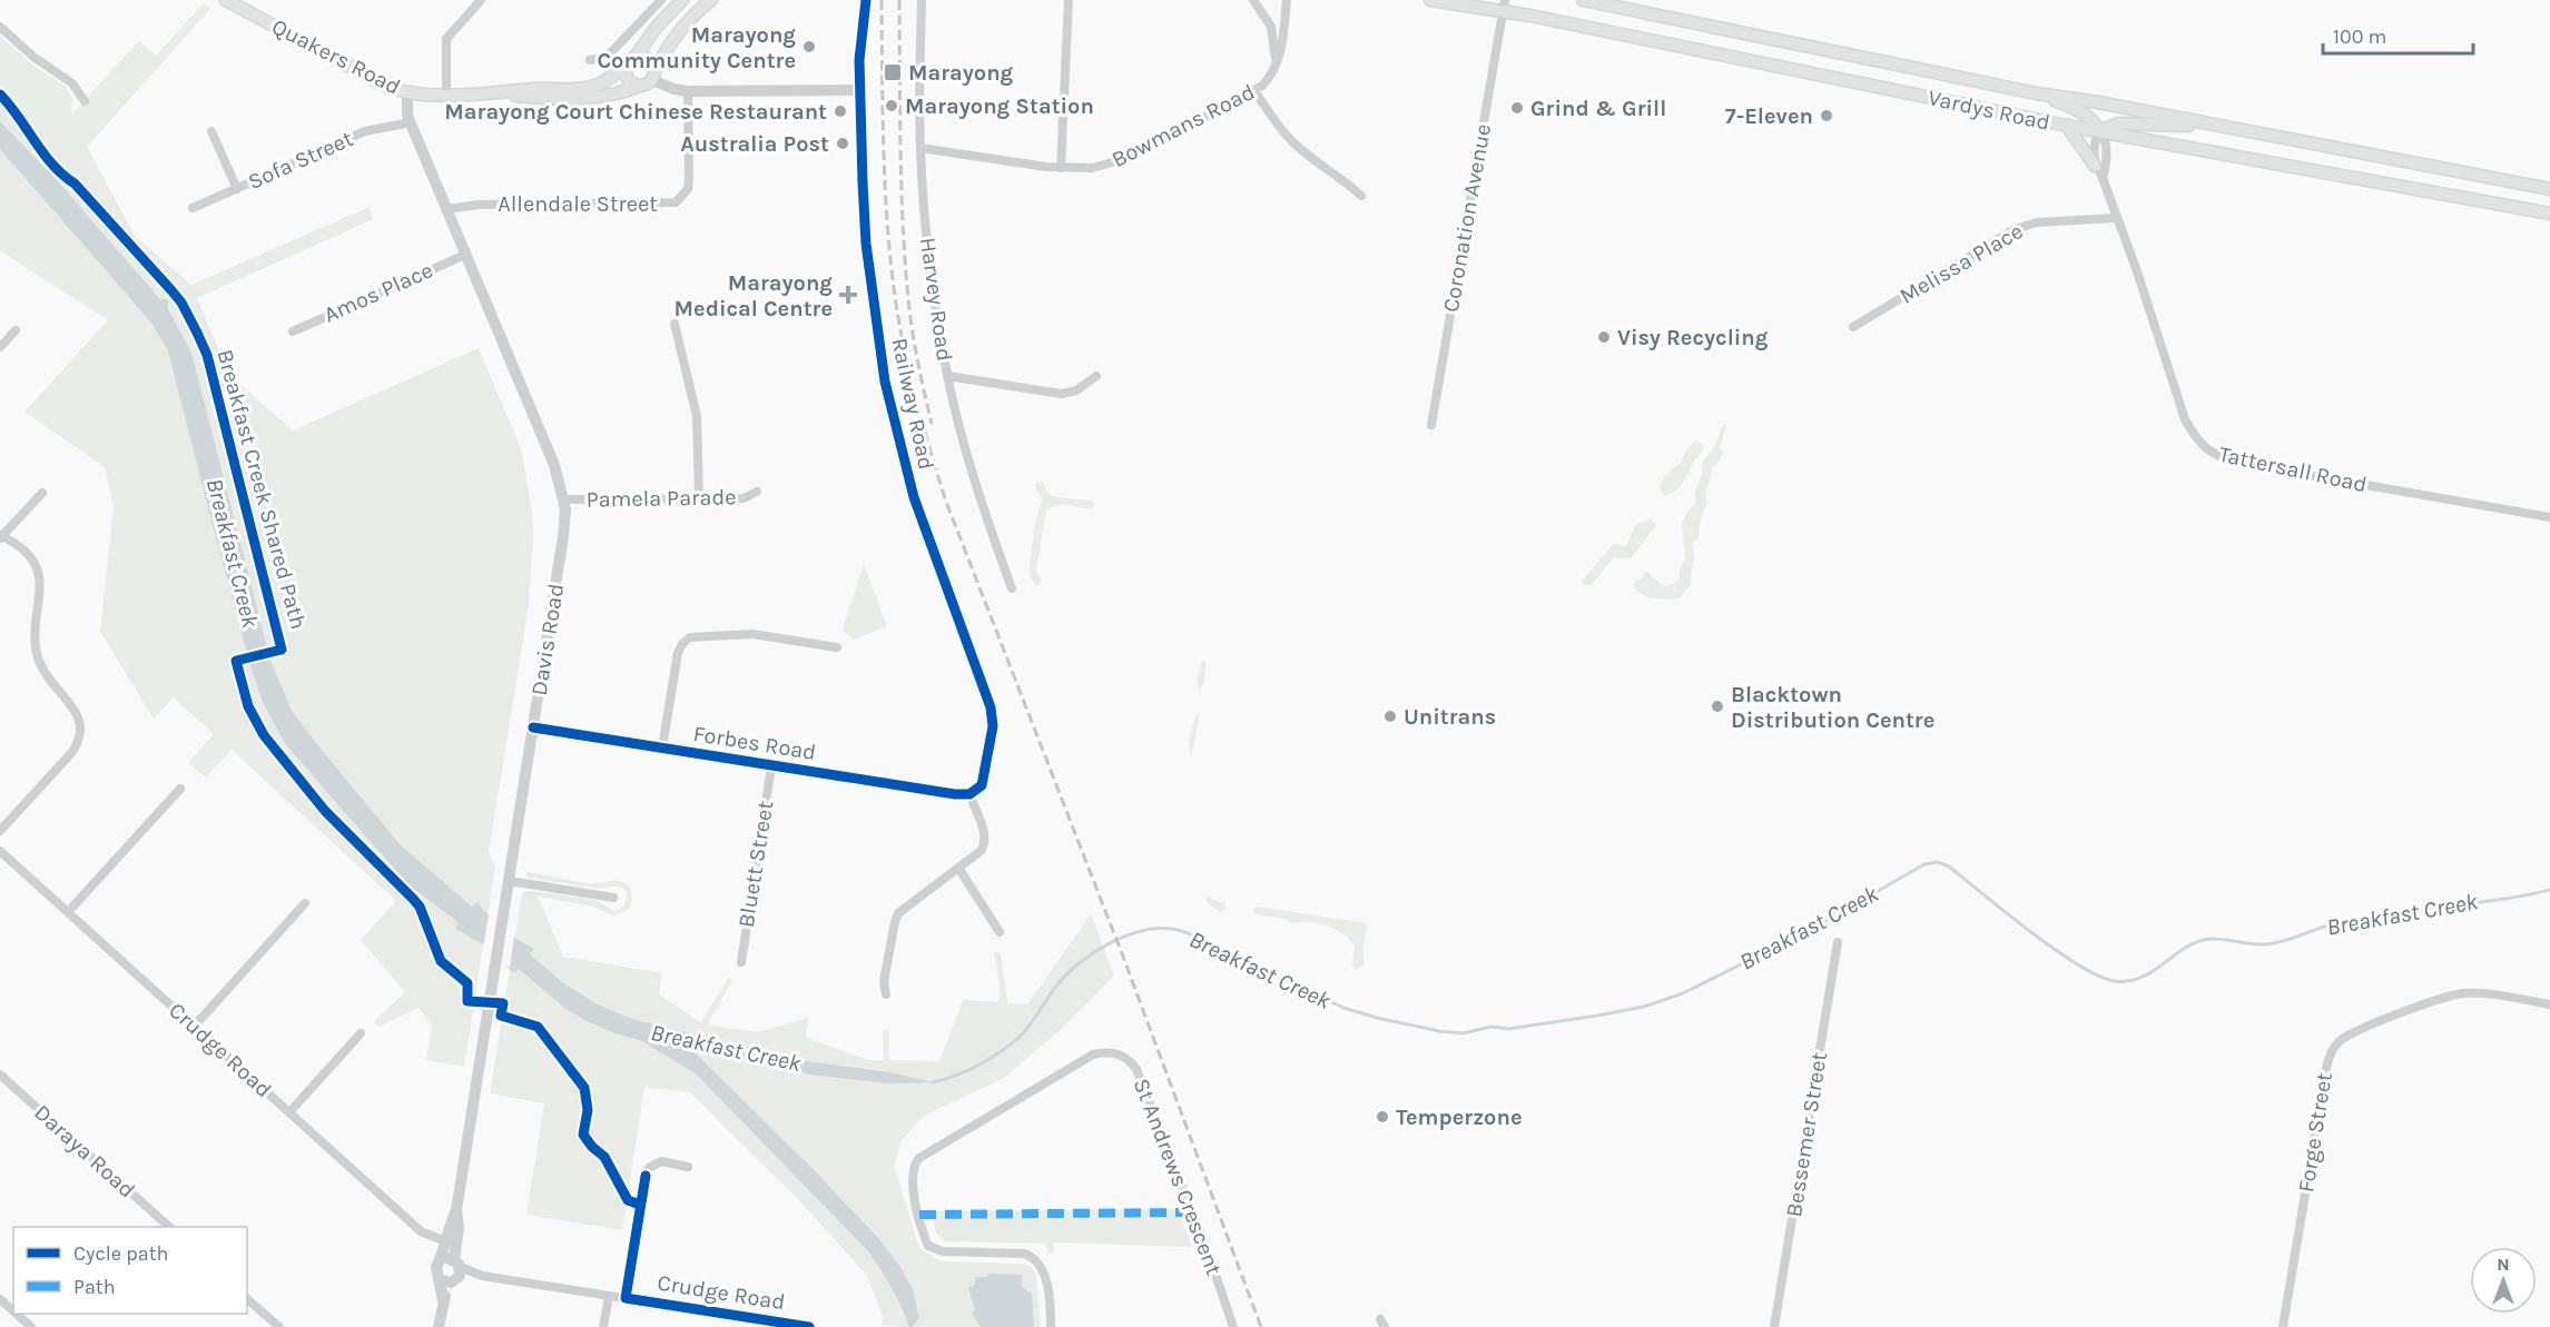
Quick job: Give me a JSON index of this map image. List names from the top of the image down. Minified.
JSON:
{"streets":{"main road":["Quakers Road","Vardys Road"],"street":["Bowmans Road","Sofa Street","Allendale Street","Coronation Avenue","Melissa Place","Amos Place","Harvey Road","Railway Road","Tattersall Road","Pamela Parade","Davis Road","Forbes Road","Bluett Street","Crudge Road","Forge Street","Bessemer Street","Daraya Road","St Andrews Crescent"],"cycle path":["Breakfast Creek Shared Path"]},"crossings":[["Quakers Road","Davis Road"],["Vardys Road","Coronation Avenue"],["Vardys Road","Tattersall Road"],["Bowmans Road","Harvey Road"],["Sofa Street","Davis Road"],["Allendale Street","Davis Road"],["Melissa Place","Tattersall Road"],["Amos Place","Davis Road"],["Railway Road","Forbes Road"],["Pamela Parade","Davis Road"],["Davis Road","Forbes Road"],["Davis Road","Crudge Road"],["Forbes Road","Bluett Street"]],"water":["Breakfast Creek"],"places":{"other":["Marayong Community Centre","Marayong Station","Grind & Grill","Marayong Court Chinese Restaurant","7-Eleven","Australia Post","Visy Recycling","Blacktown Distribution Centre","Unitrans","Temperzone"],"transit":["Marayong"],"health":["Marayong Medical Centre"]},"legend":["Cycle path","Path"],"scale_bar":"100 m","north":"top"}
